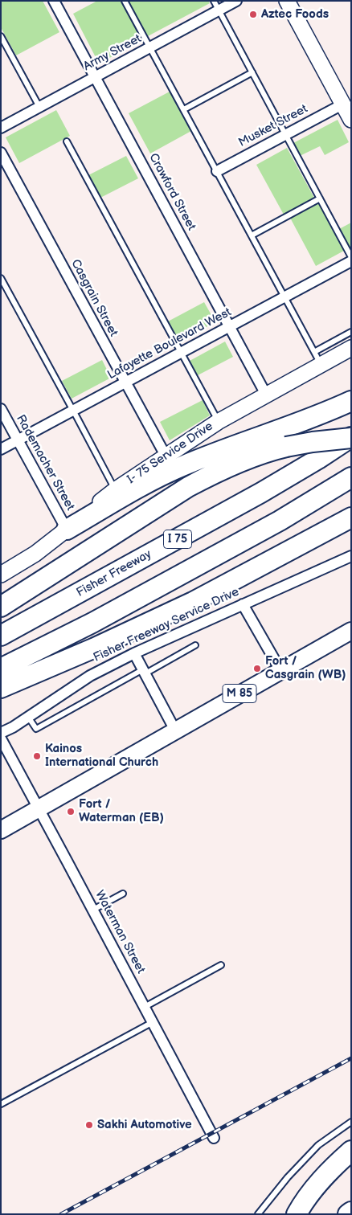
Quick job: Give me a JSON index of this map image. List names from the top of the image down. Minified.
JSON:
{"streets":{"highway":["I 75","Fisher Freeway"],"main road":["I- 75 Service Drive","M 85"],"street":["Army Street","Musket Street","Crawford Street","Casgrain Street","Lafayette Boulevard West","Rademacher Street","Fisher Freeway Service Drive","Waterman Street"]},"crossings":[["Army Street","Crawford Street"],["Crawford Street","Lafayette Boulevard West"],["Crawford Street","I- 75 Service Drive"],["Casgrain Street","Lafayette Boulevard West"],["Casgrain Street","I- 75 Service Drive"],["Lafayette Boulevard West","Rademacher Street"],["I- 75 Service Drive","Rademacher Street"],["M 85","Waterman Street"]],"places":["Aztec Foods","Fort / Casgrain (WB)","Kainos International Church","Fort / Waterman (EB)","Sakhi Automotive"]}
